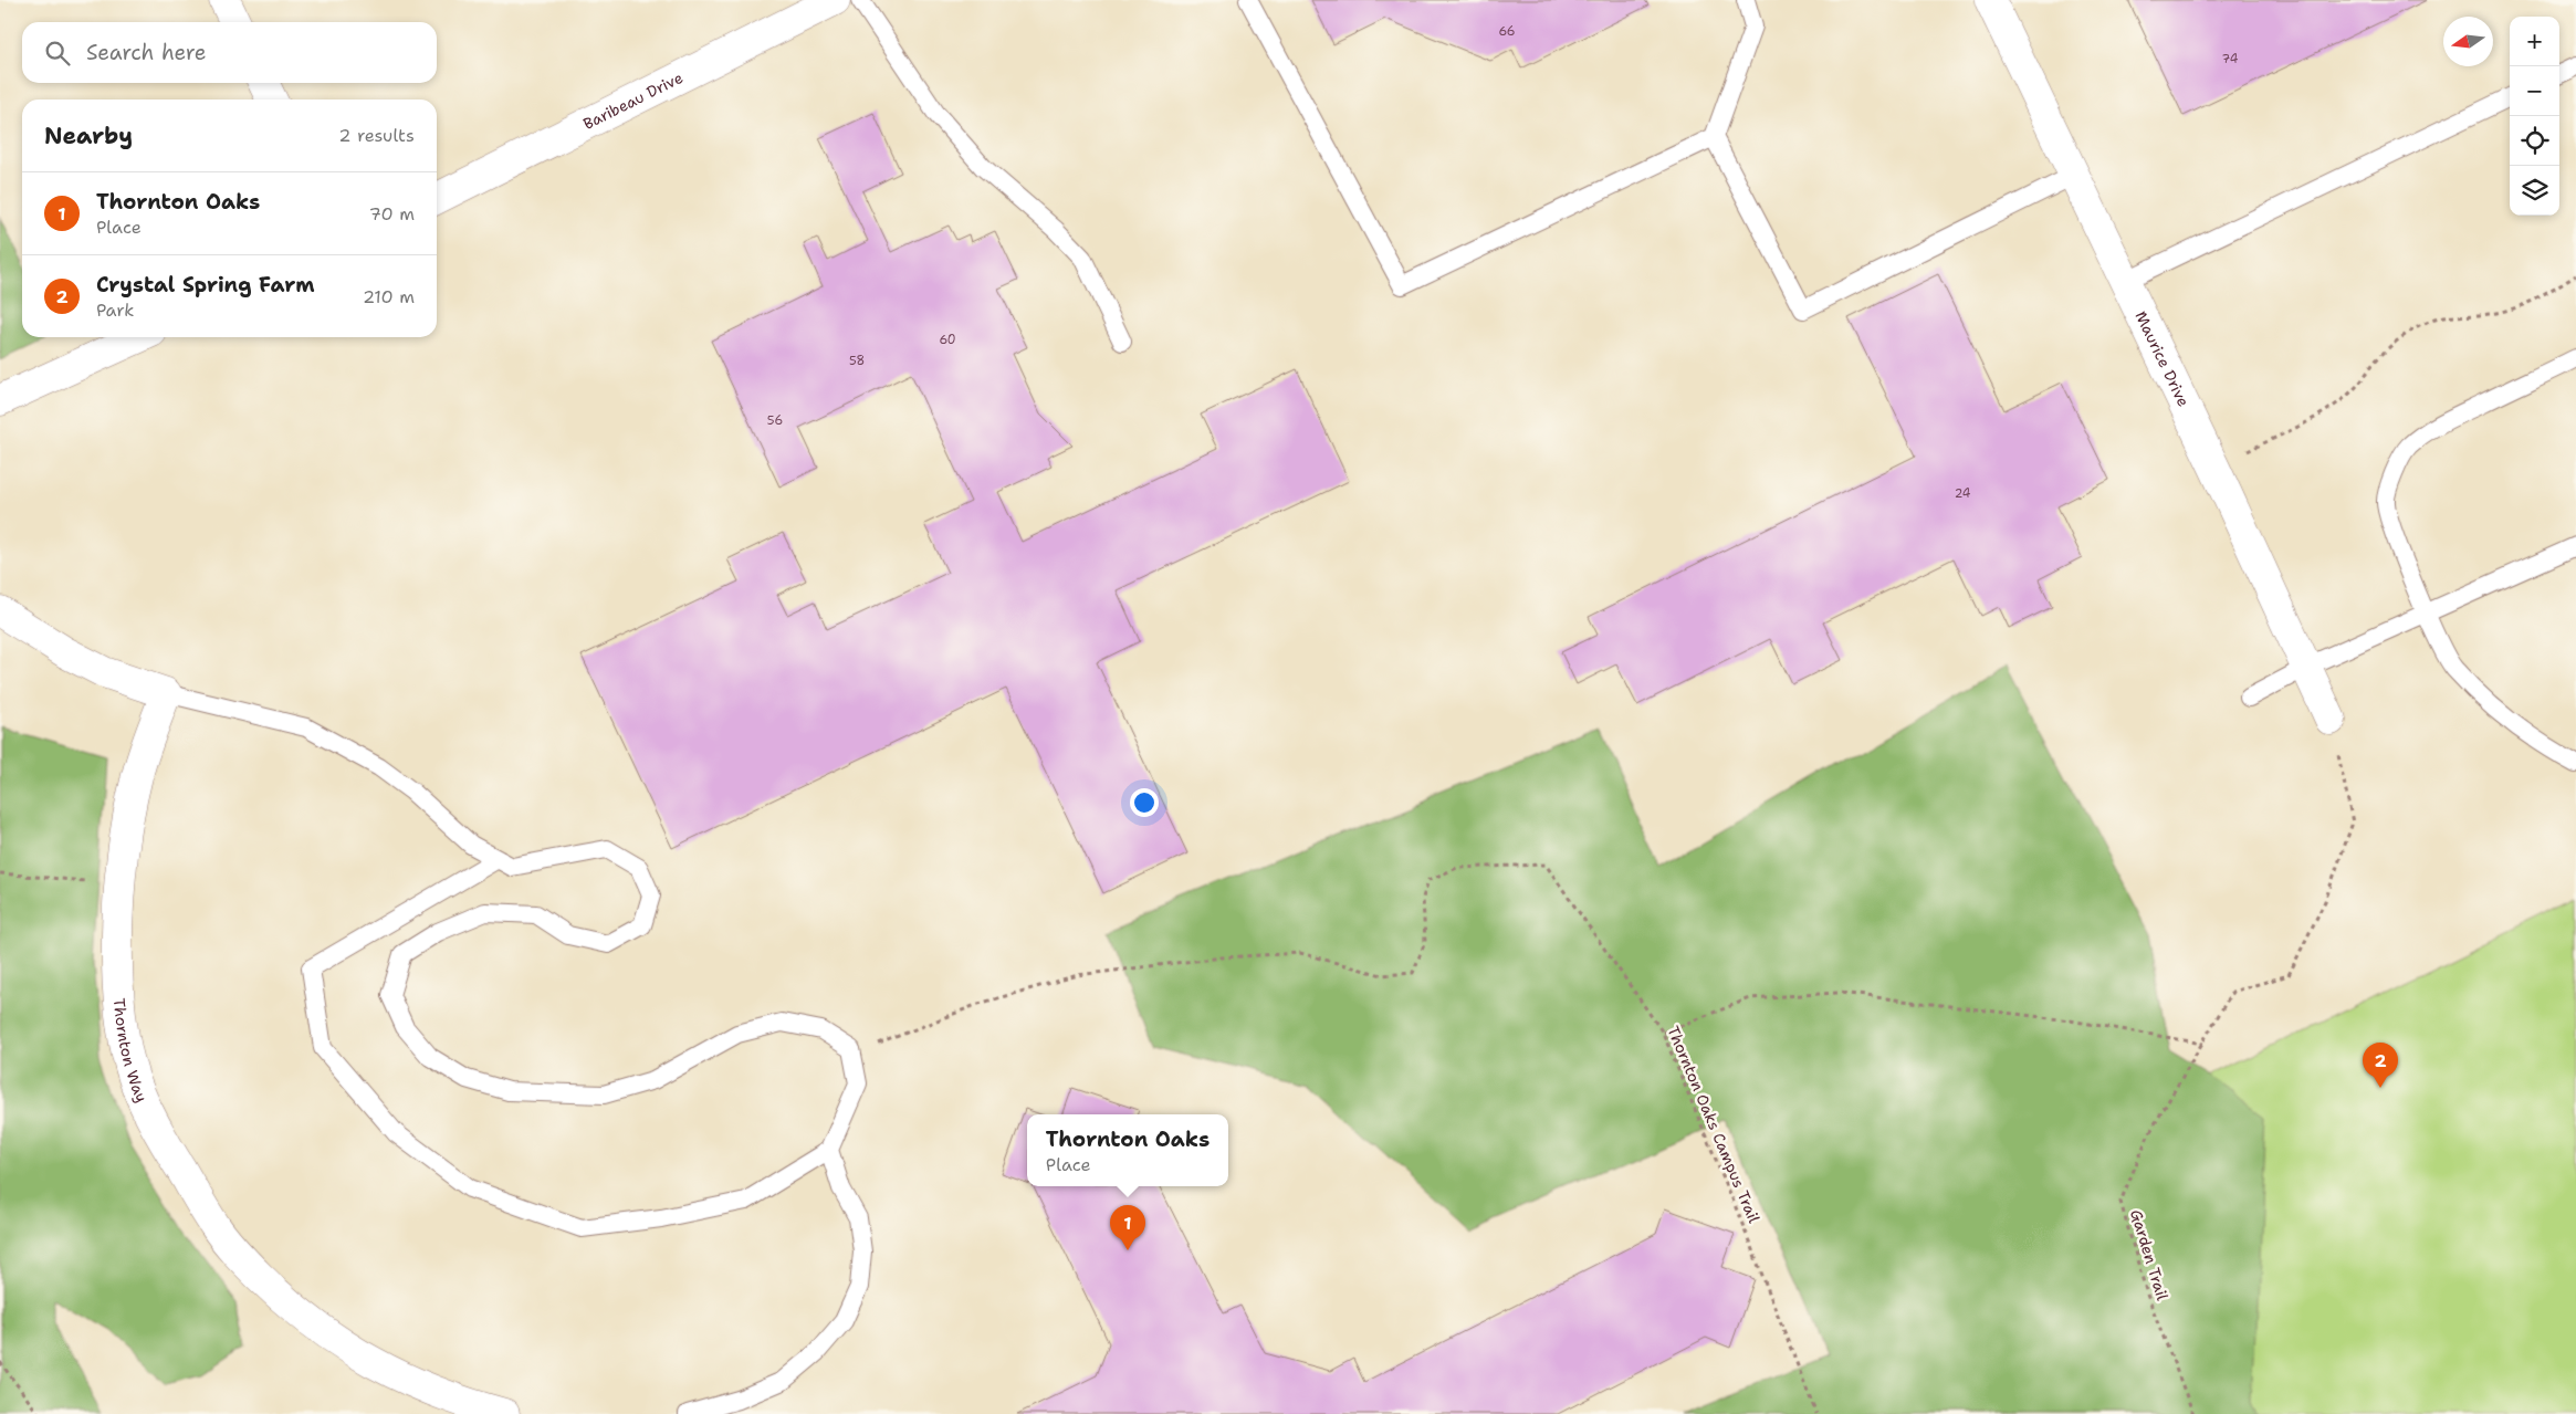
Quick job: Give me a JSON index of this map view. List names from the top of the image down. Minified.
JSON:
{"streets":{"street":["Baribeau Drive","Maurice Drive","Thornton Way"],"path":["Thornton Oaks Campus Trail","Garden Trail"]},"crossings":[["Maurice Drive","Garden Trail"]],"house_numbers":["66","74","60","58","56","24"],"north":"left","page":{"map_buttons":["+","−"],"search":"Search here","heading":["Nearby","2 results"],"list":[{"mark":"1","name":"Thornton Oaks","note":"Place","value":"70 m"},{"mark":"2","name":"Crystal Spring Farm","note":"Park","value":"210 m"}],"pins":["2","1"],"popup":["Thornton Oaks","Place"]}}
